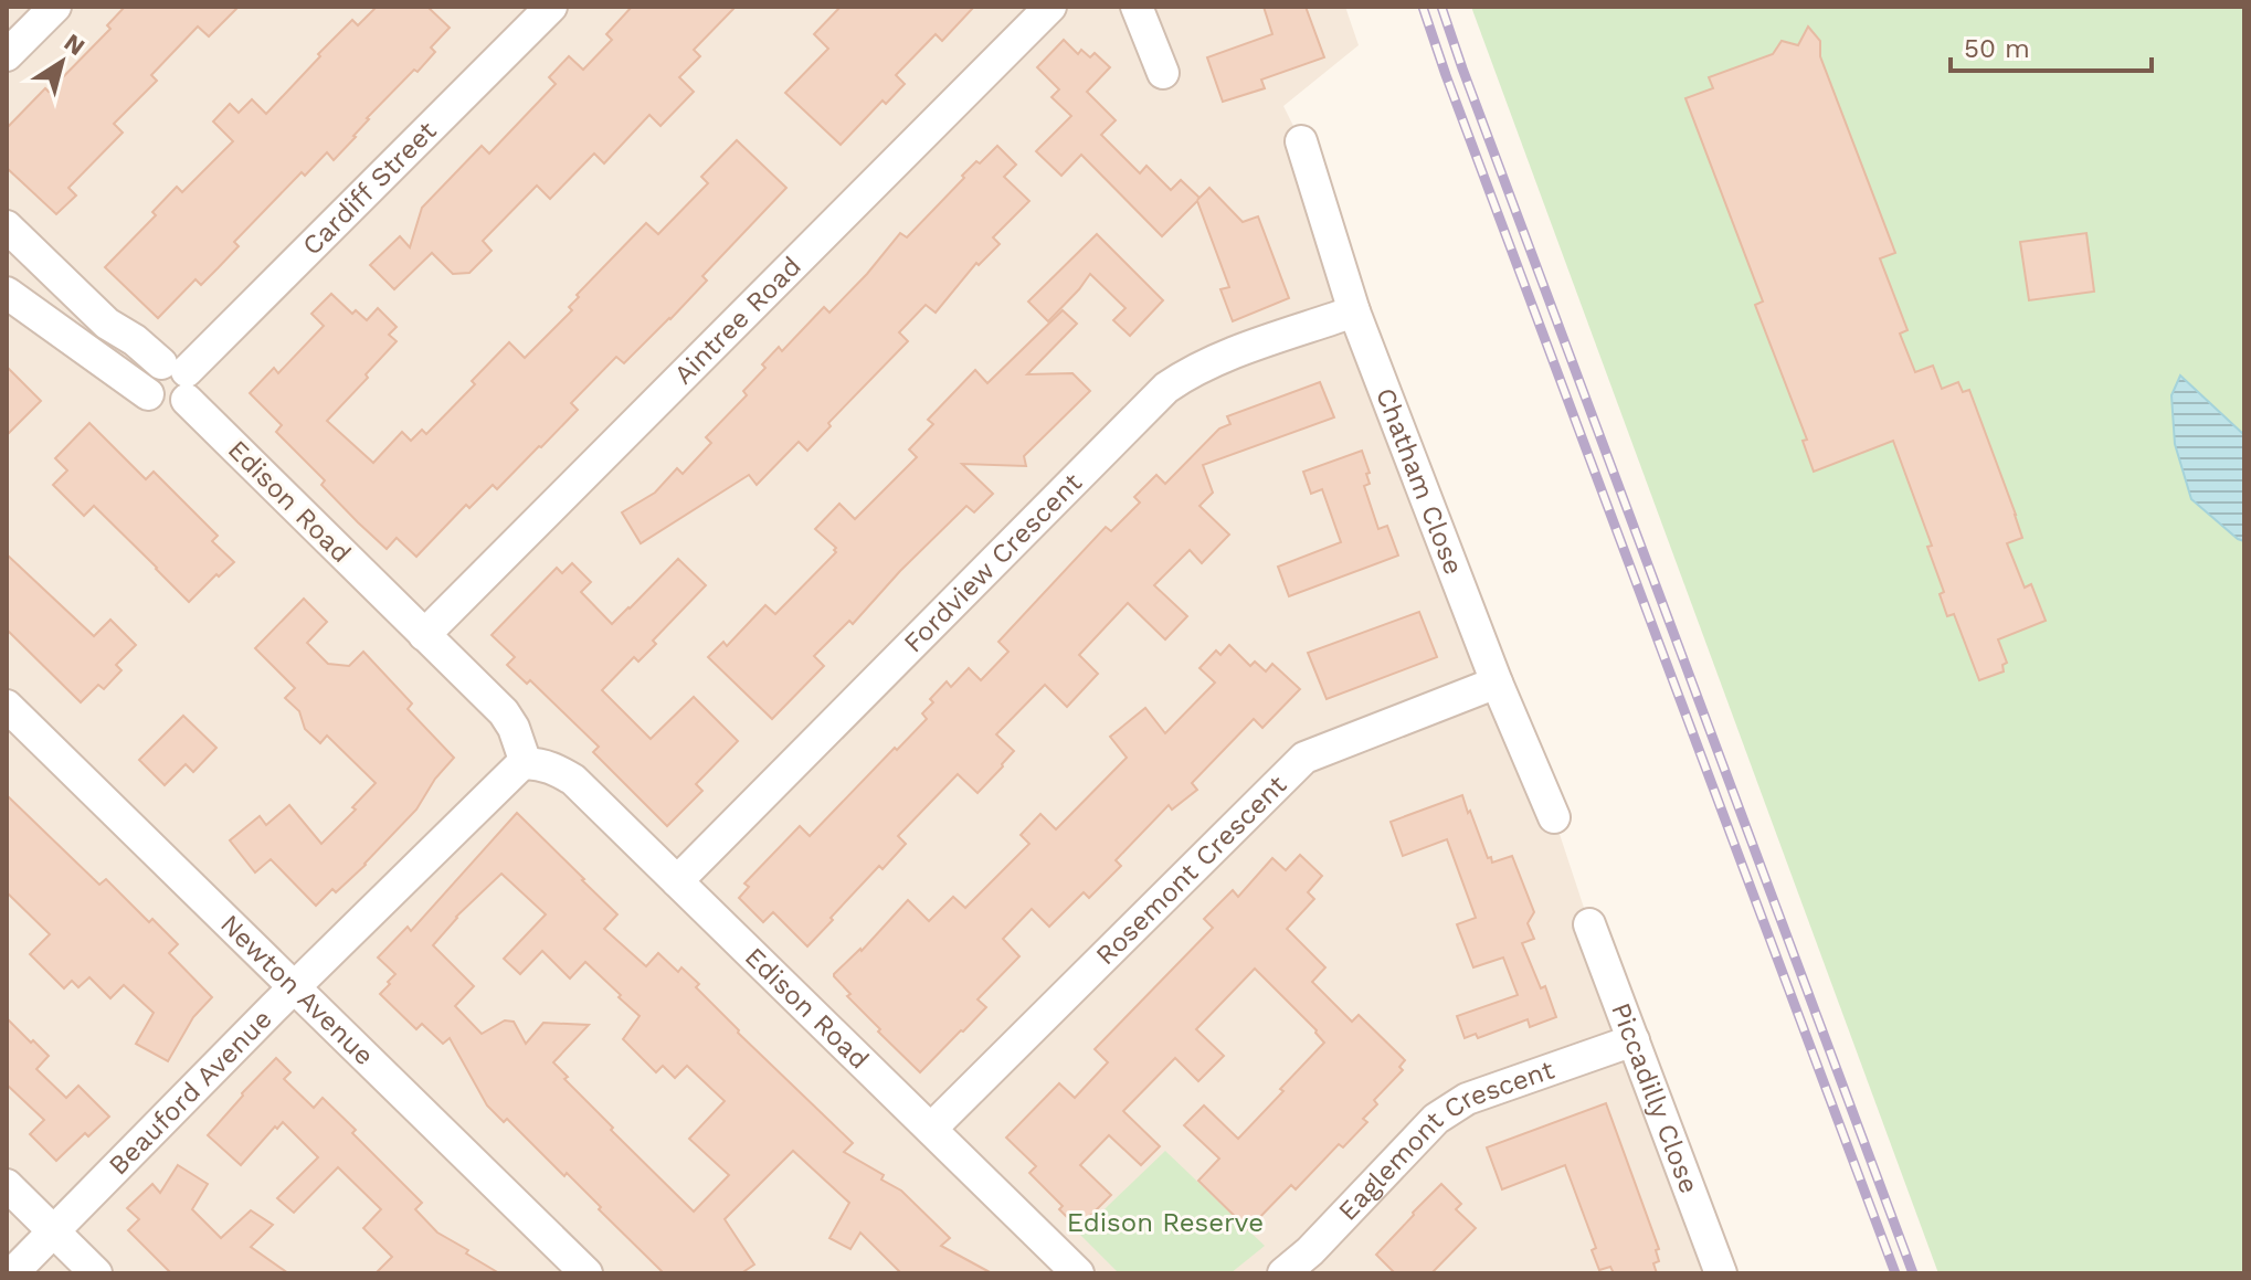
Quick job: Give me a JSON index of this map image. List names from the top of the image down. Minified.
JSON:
{"streets":{"street":["Cardiff Street","Aintree Road","Chatham Close","Edison Road","Fordview Crescent","Rosemont Crescent","Newton Avenue","Beauford Avenue","Piccadilly Close","Eaglemont Crescent"]},"crossings":[["Cardiff Street","Edison Road"],["Aintree Road","Edison Road"],["Chatham Close","Fordview Crescent"],["Chatham Close","Rosemont Crescent"],["Edison Road","Fordview Crescent"],["Edison Road","Rosemont Crescent"],["Edison Road","Beauford Avenue"],["Newton Avenue","Beauford Avenue"],["Piccadilly Close","Eaglemont Crescent"]],"parks":["Edison Reserve"],"scale_bar":"50 m","north":"top right"}
